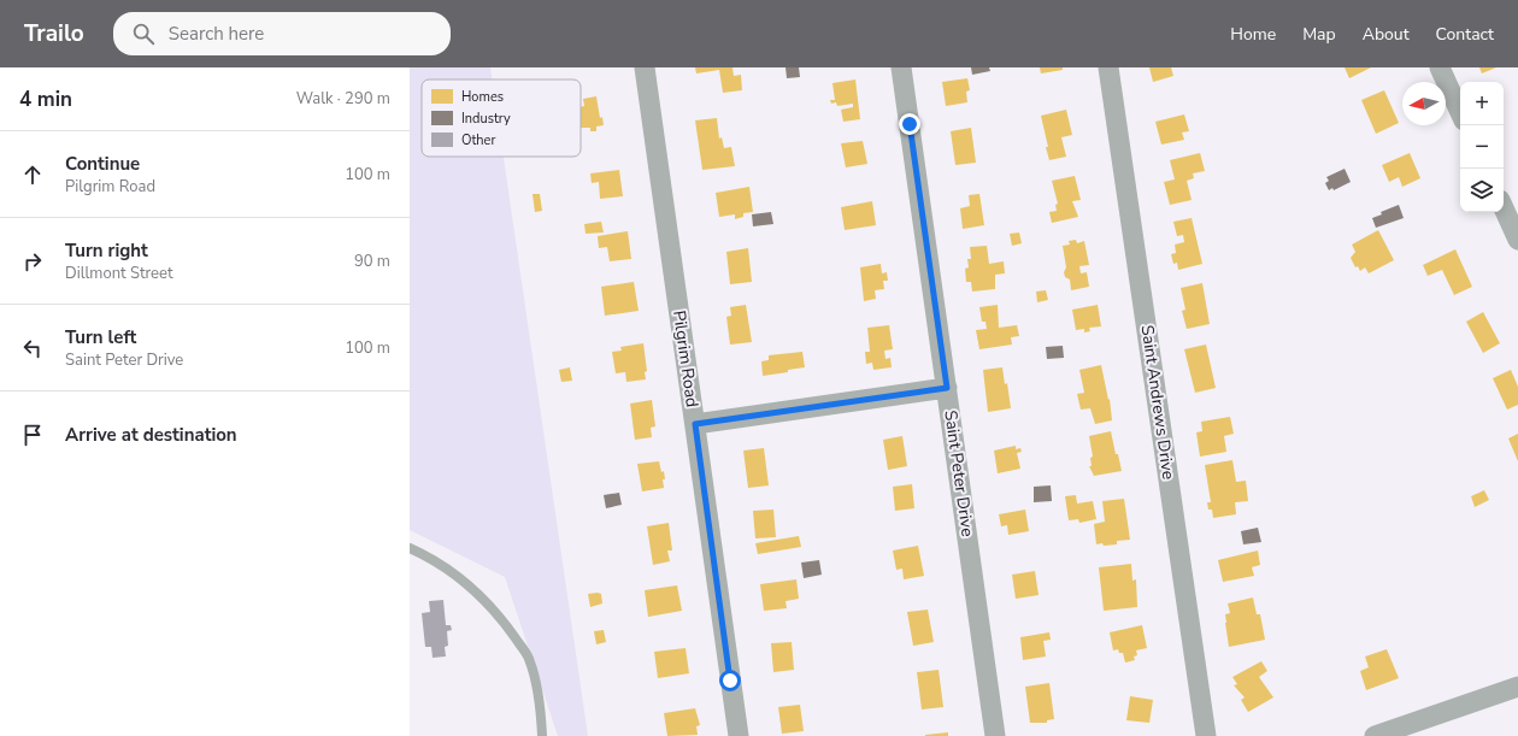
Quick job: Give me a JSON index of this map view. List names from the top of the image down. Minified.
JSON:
{"streets":{"street":["Pilgrim Road","Saint Andrews Drive","Saint Peter Drive"]},"legend":["Homes","Industry","Other"],"north":"left","page":{"header":"Trailo","search":"Search here","nav":["Home","Map","About","Contact"],"heading":["4 min","Walk · 290 m"],"map_buttons":["+","−"],"list":[["Continue","Pilgrim Road","100 m"],["Turn right","Dillmont Street","90 m"],["Turn left","Saint Peter Drive","100 m"],"Arrive at destination"]}}
